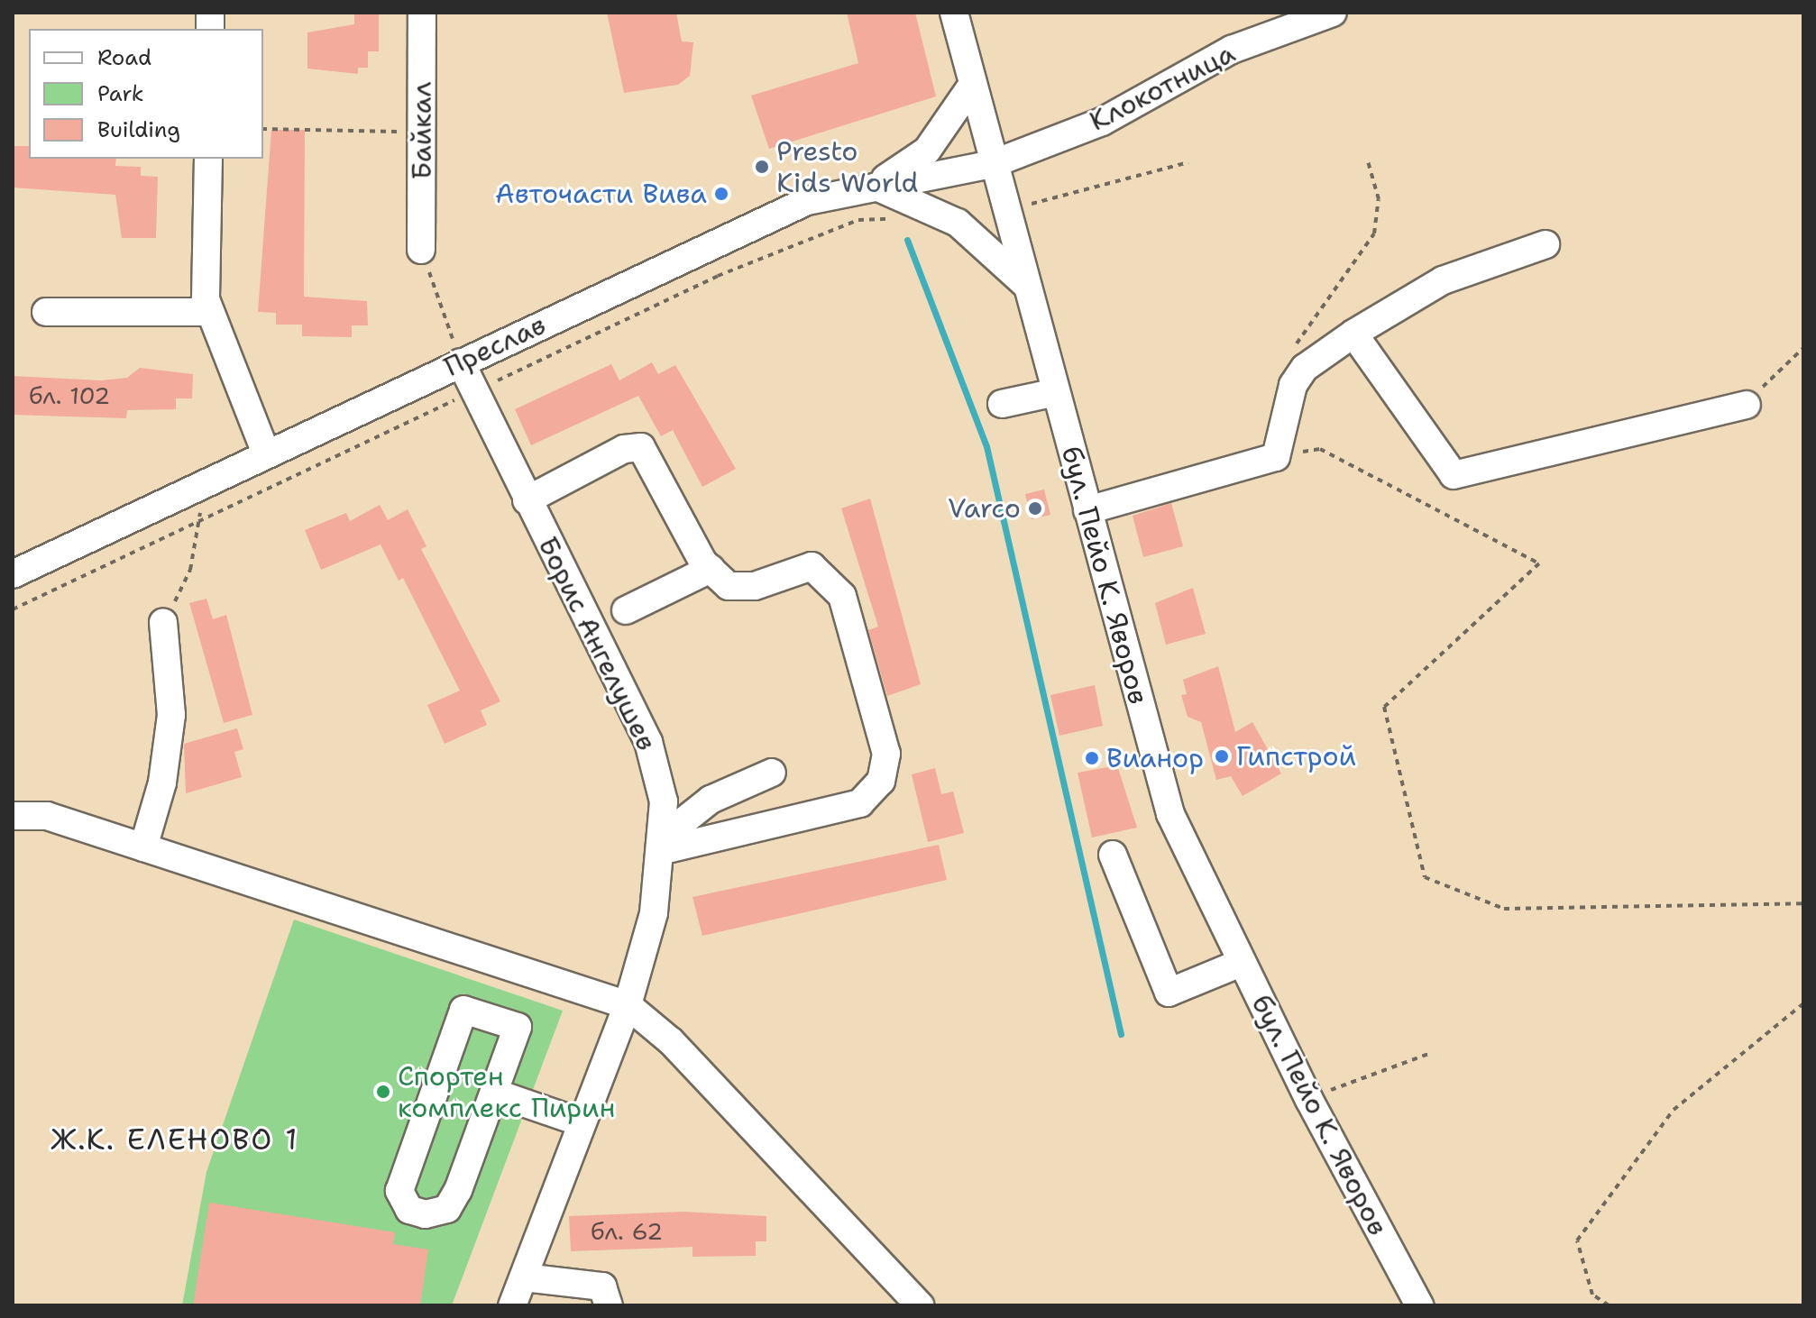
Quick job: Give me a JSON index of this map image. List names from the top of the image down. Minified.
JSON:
{"streets":{"street":["Клокотница","Байкал","Преслав","бул. Пейо К. Яворов","Борис Ангелушев"]},"crossings":[["Клокотница","Преслав"],["Клокотница","бул. Пейо К. Яворов"],["Преслав","бул. Пейо К. Яворов"],["Преслав","Борис Ангелушев"]],"districts":["Ж.К. ЕЛЕНОВО 1"],"places":["Presto Kids World","Авточасти Вива","Varco","Гипстрой","Вианор","Спортен комплекс Пирин"],"house_numbers":["бл. 102","бл. 62"],"legend":["Road","Park","Building"]}
